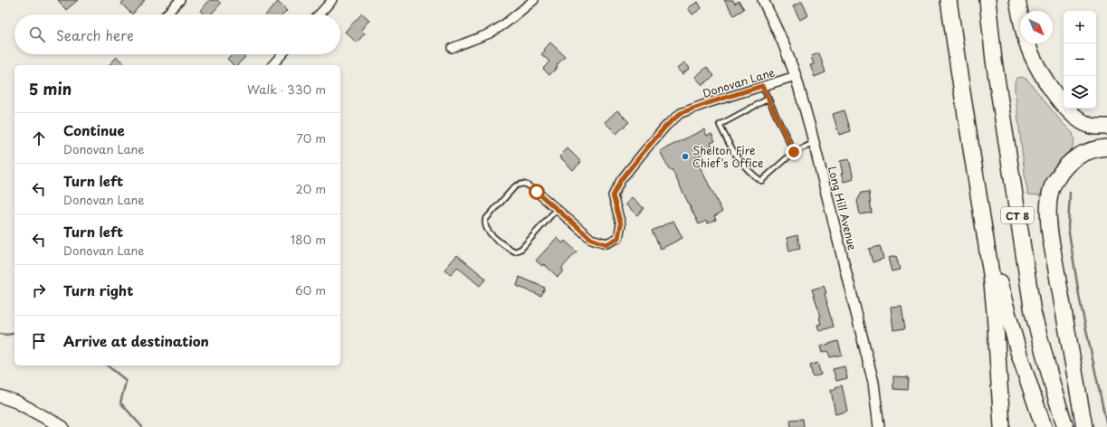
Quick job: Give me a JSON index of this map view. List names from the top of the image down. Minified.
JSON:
{"streets":{"highway":["CT 8"],"street":["Donovan Lane","Long Hill Avenue"]},"crossings":[["Donovan Lane","Long Hill Avenue"]],"places":["Shelton Fire Chief's Office"],"north":"bottom right","page":{"map_buttons":["+","−"],"search":"Search here","heading":["5 min","Walk · 330 m"],"list":[["Continue","Donovan Lane","70 m"],["Turn left","Donovan Lane","20 m"],["Turn left","Donovan Lane","180 m"],["Turn right","60 m"],"Arrive at destination"]}}
